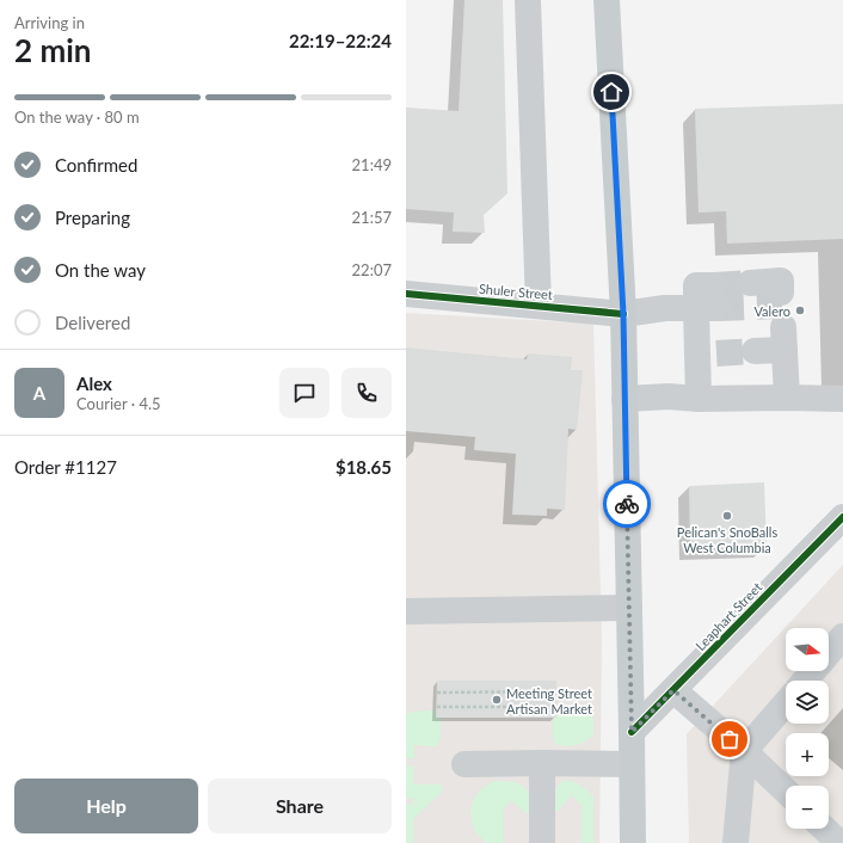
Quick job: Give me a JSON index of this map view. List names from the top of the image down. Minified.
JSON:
{"streets":{"street":["Shuler Street","Leaphart Street"]},"places":["Valero","Pelican's SnoBalls West Columbia","Meeting Street Artisan Market"],"north":"right","page":{"heading":["2 min","Arriving in","22:19–22:24"],"panel":["Alex","Courier · 4.5","Order #1127","$18.65"],"bar":"On the way · 80 m","list":[["Confirmed","21:49"],["Preparing","21:57"],["On the way","22:07"],"Delivered"],"round":"A","map_buttons":["+","−"],"buttons":["Help","Share"]}}
